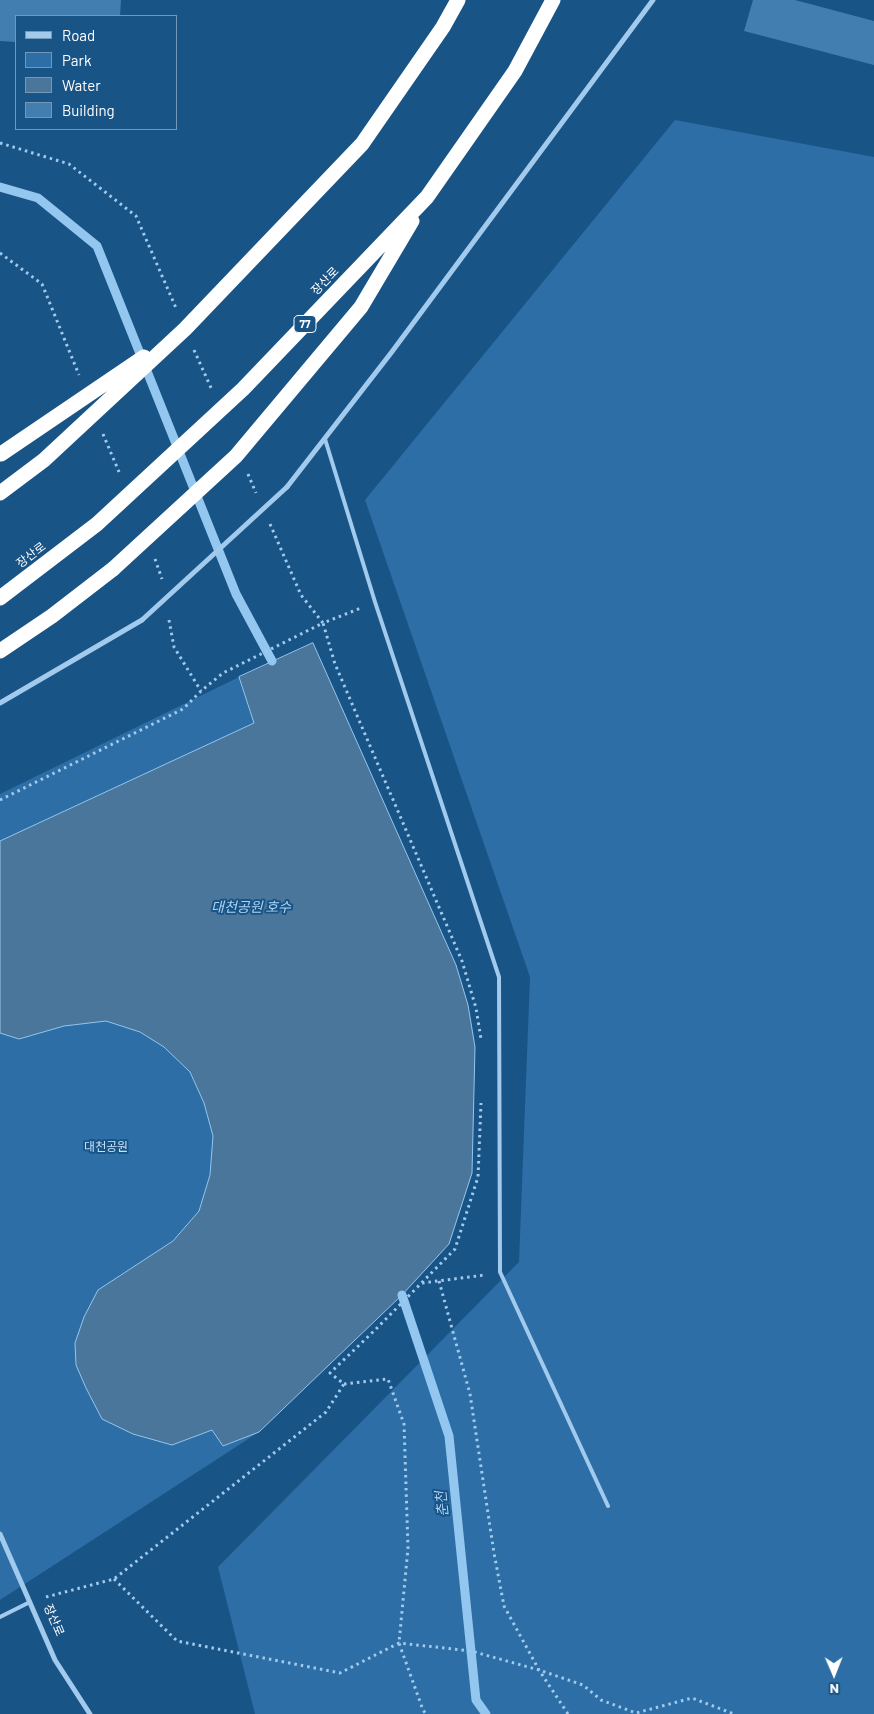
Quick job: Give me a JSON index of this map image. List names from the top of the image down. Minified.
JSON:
{"streets":{"highway":["장산로","77"]},"water":["대천공원 호수","춘천"],"parks":["대천공원"],"legend":["Road","Park","Water","Building"],"north":"bottom"}
